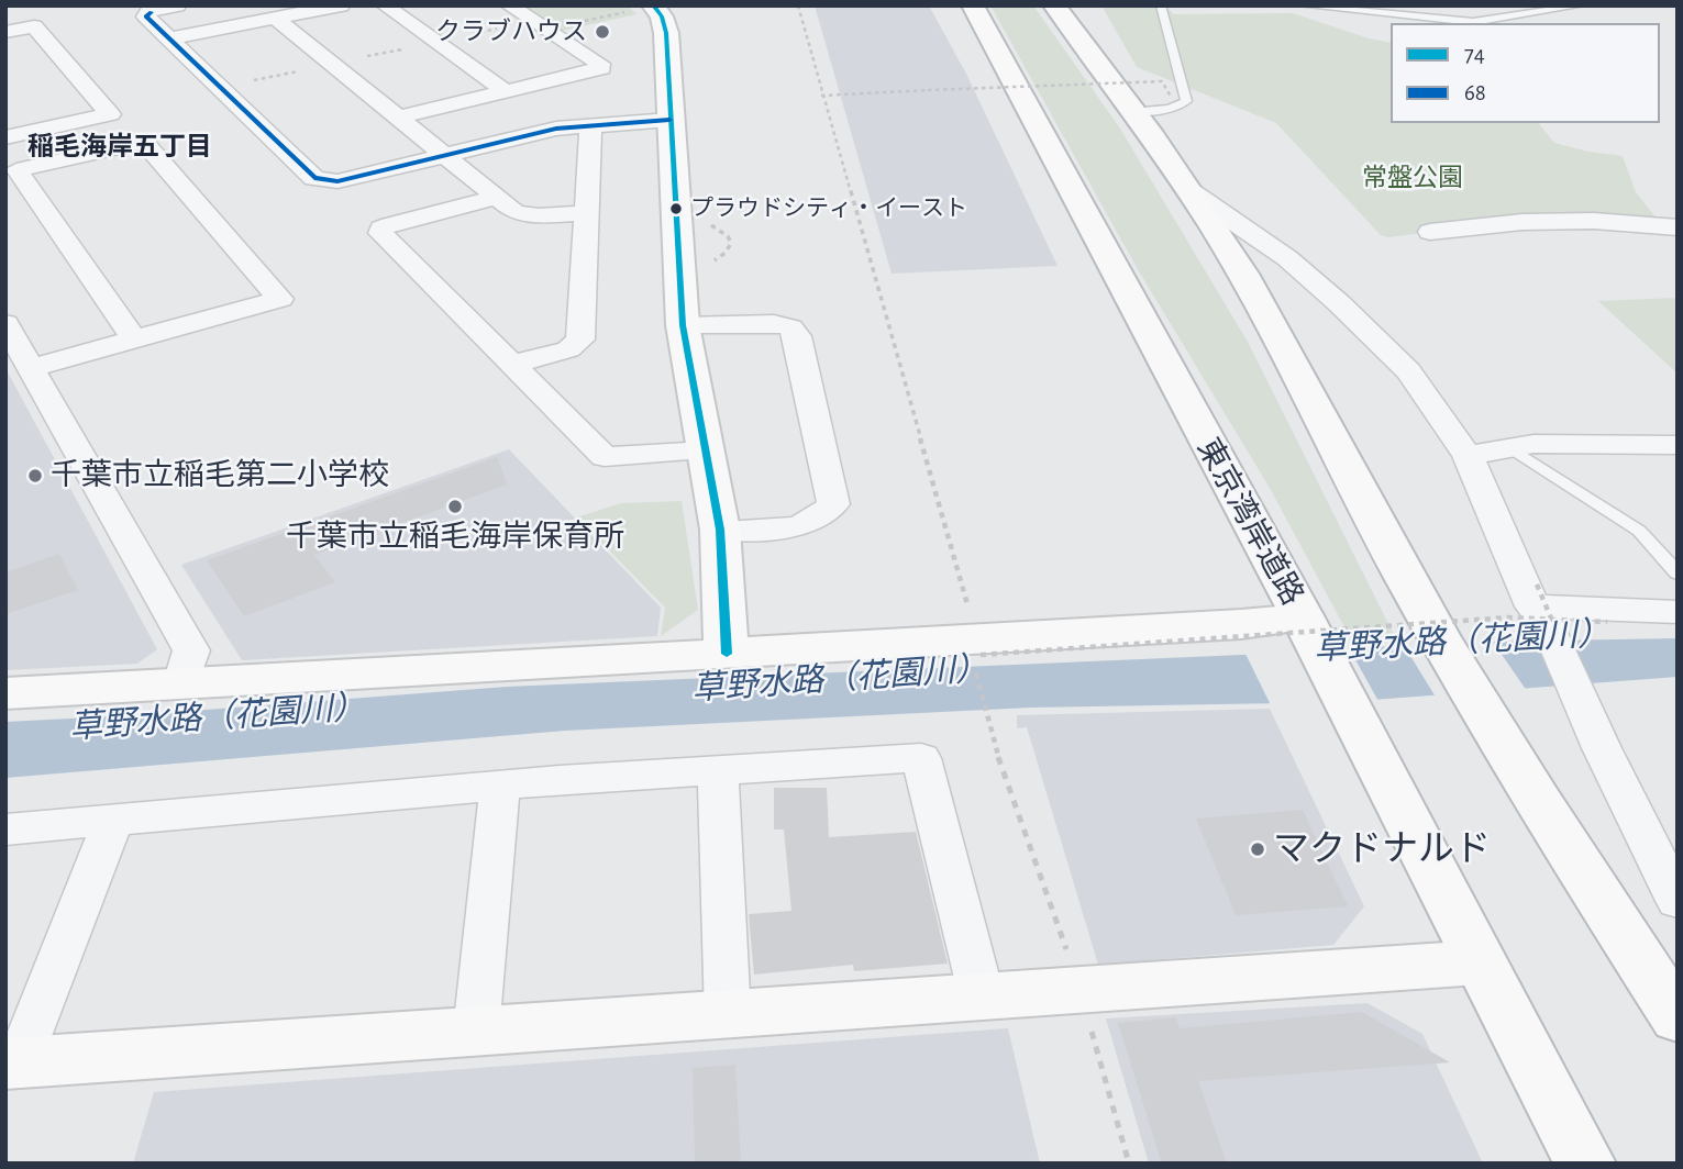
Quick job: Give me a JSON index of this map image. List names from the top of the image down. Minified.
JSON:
{"streets":{"main road":["東京湾岸道路"]},"districts":["稲毛海岸五丁目"],"water":["草野水路（花園川）"],"parks":["常盤公園"],"places":["クラブハウス","プラウドシティ・イースト","千葉市立稲毛第二小学校","千葉市立稲毛海岸保育所","マクドナルド"],"lines":["transit line 74","transit line 68"],"legend":["74","68"]}
